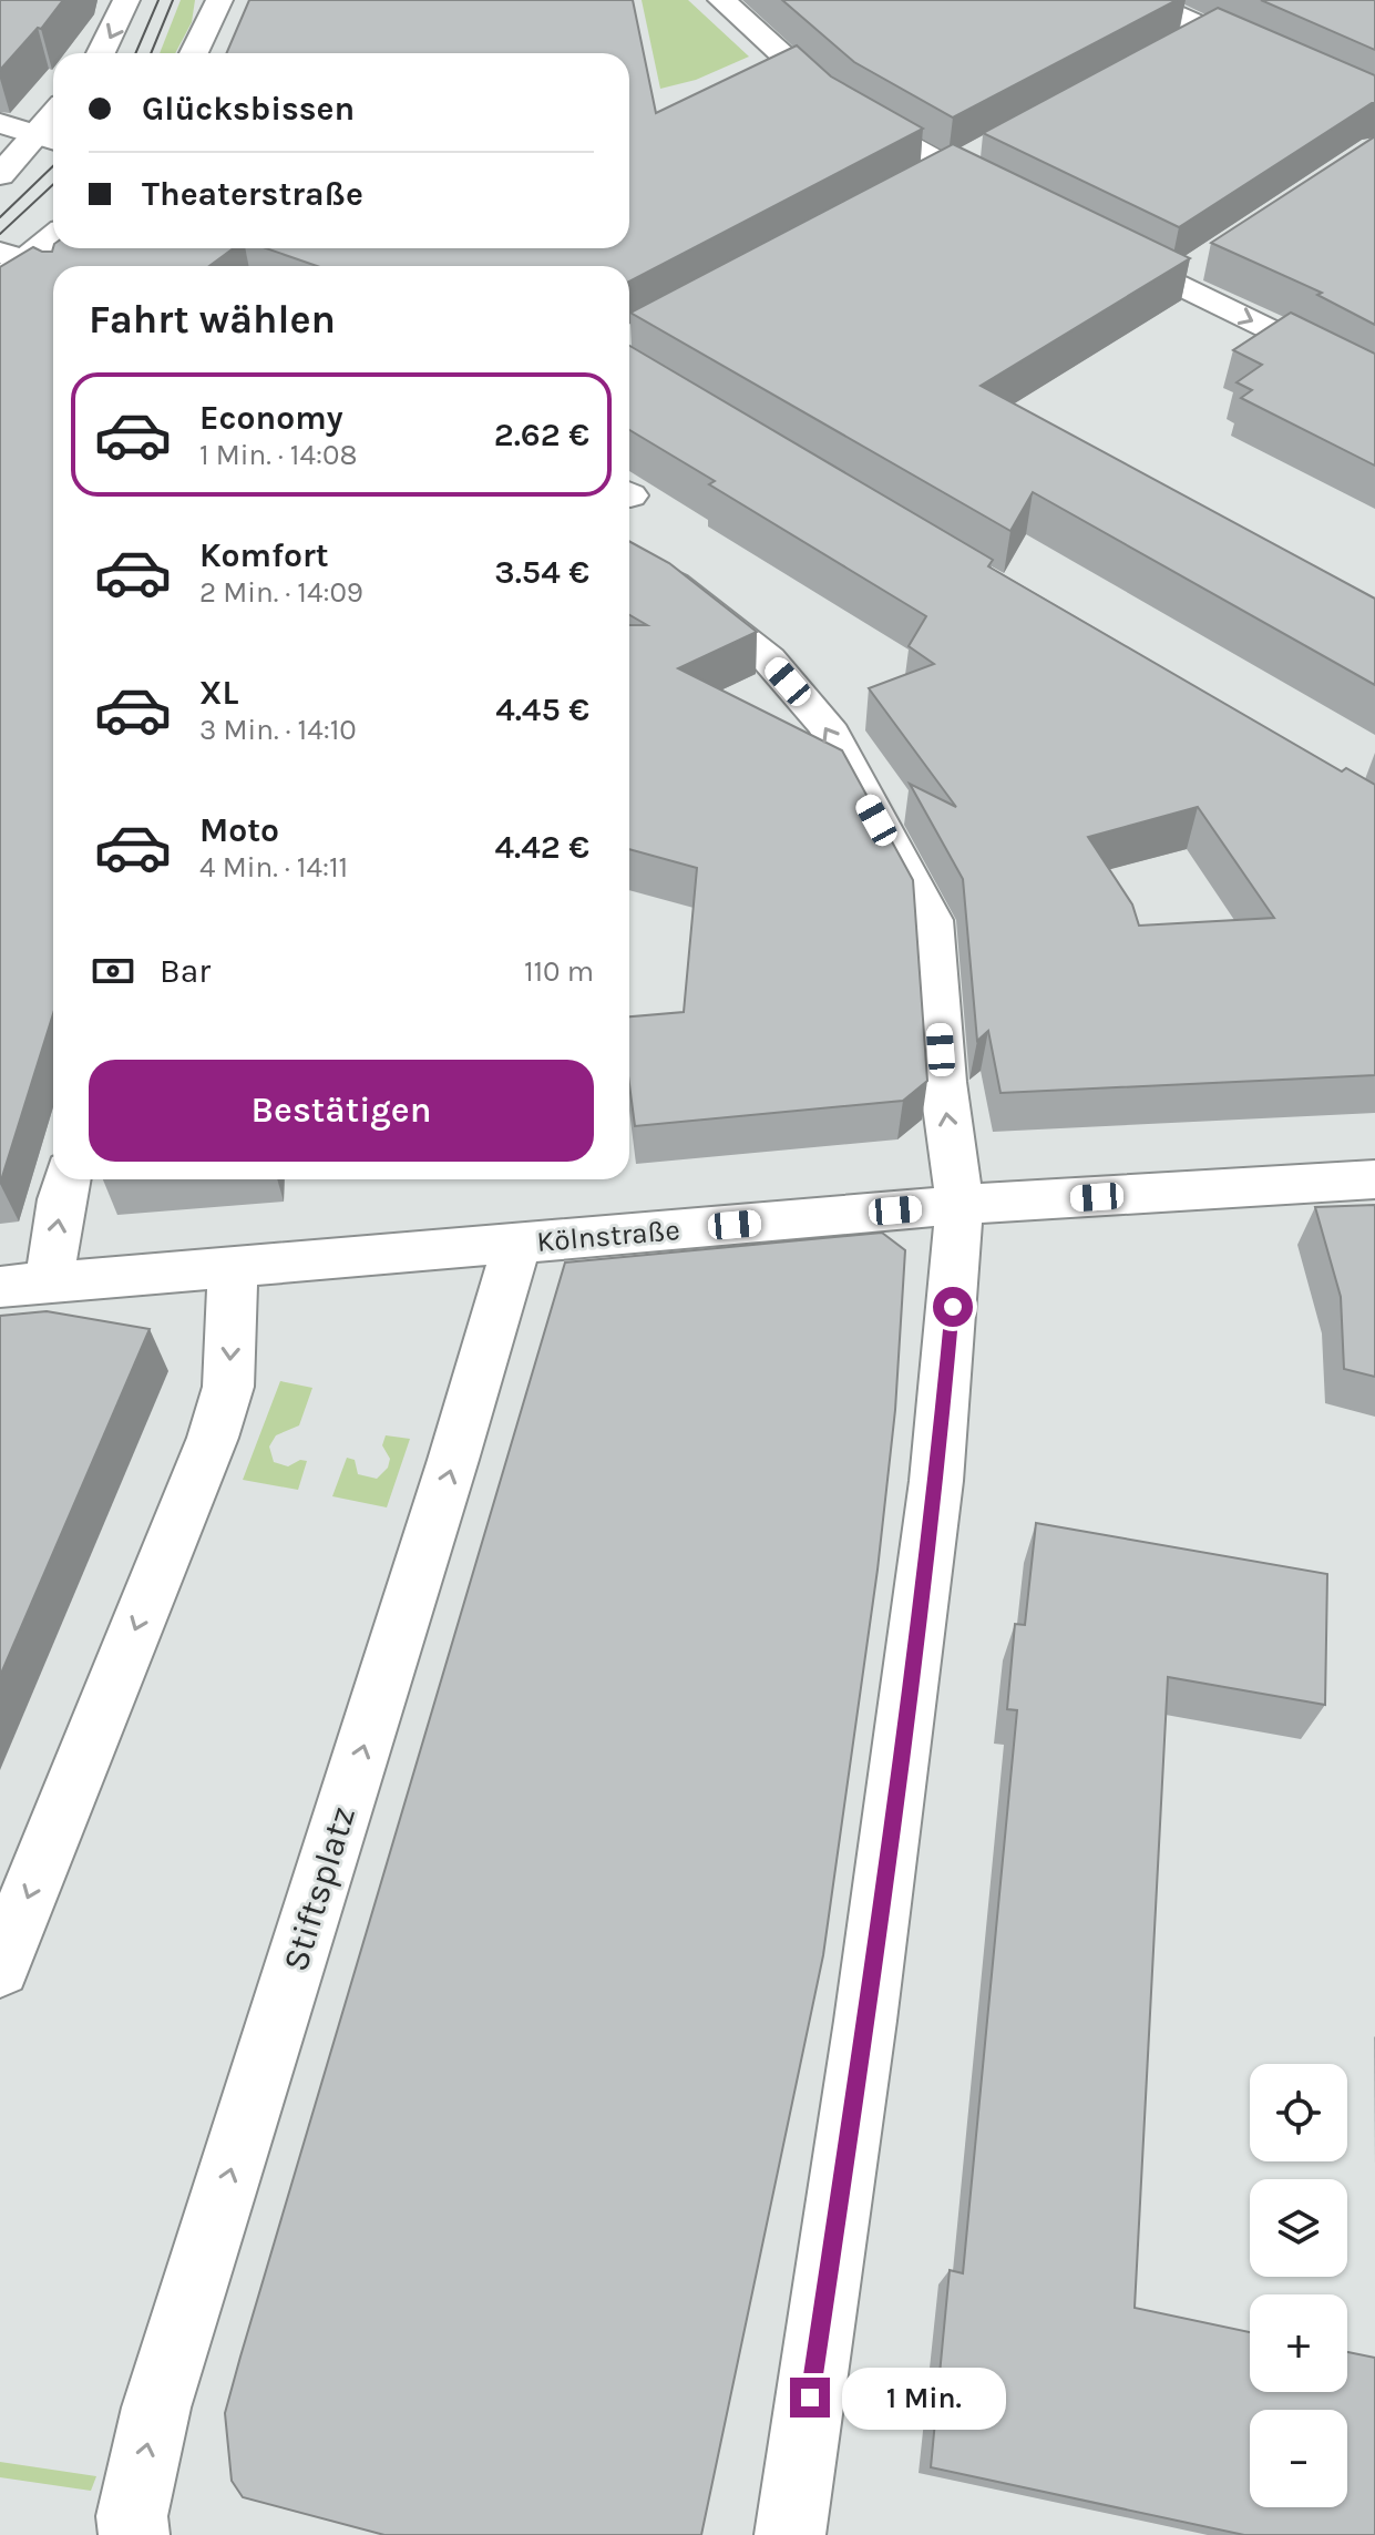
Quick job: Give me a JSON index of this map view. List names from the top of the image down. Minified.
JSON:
{"streets":{"street":["Kölnstraße","Stiftsplatz"]},"crossings":[["Kölnstraße","Stiftsplatz"]],"page":{"banner":["Glücksbissen","Theaterstraße"],"heading":"Fahrt wählen","list":[{"name":"Economy","note":"1 Min. · 14:08","value":"2.62 €"},{"name":"Komfort","note":"2 Min. · 14:09","value":"3.54 €"},{"name":"XL","note":"3 Min. · 14:10","value":"4.45 €"},{"name":"Moto","note":"4 Min. · 14:11","value":"4.42 €"}],"pay":["Bar","110 m"],"buttons":"Bestätigen","map_buttons":["+","−"],"bubble":"1 Min."}}
